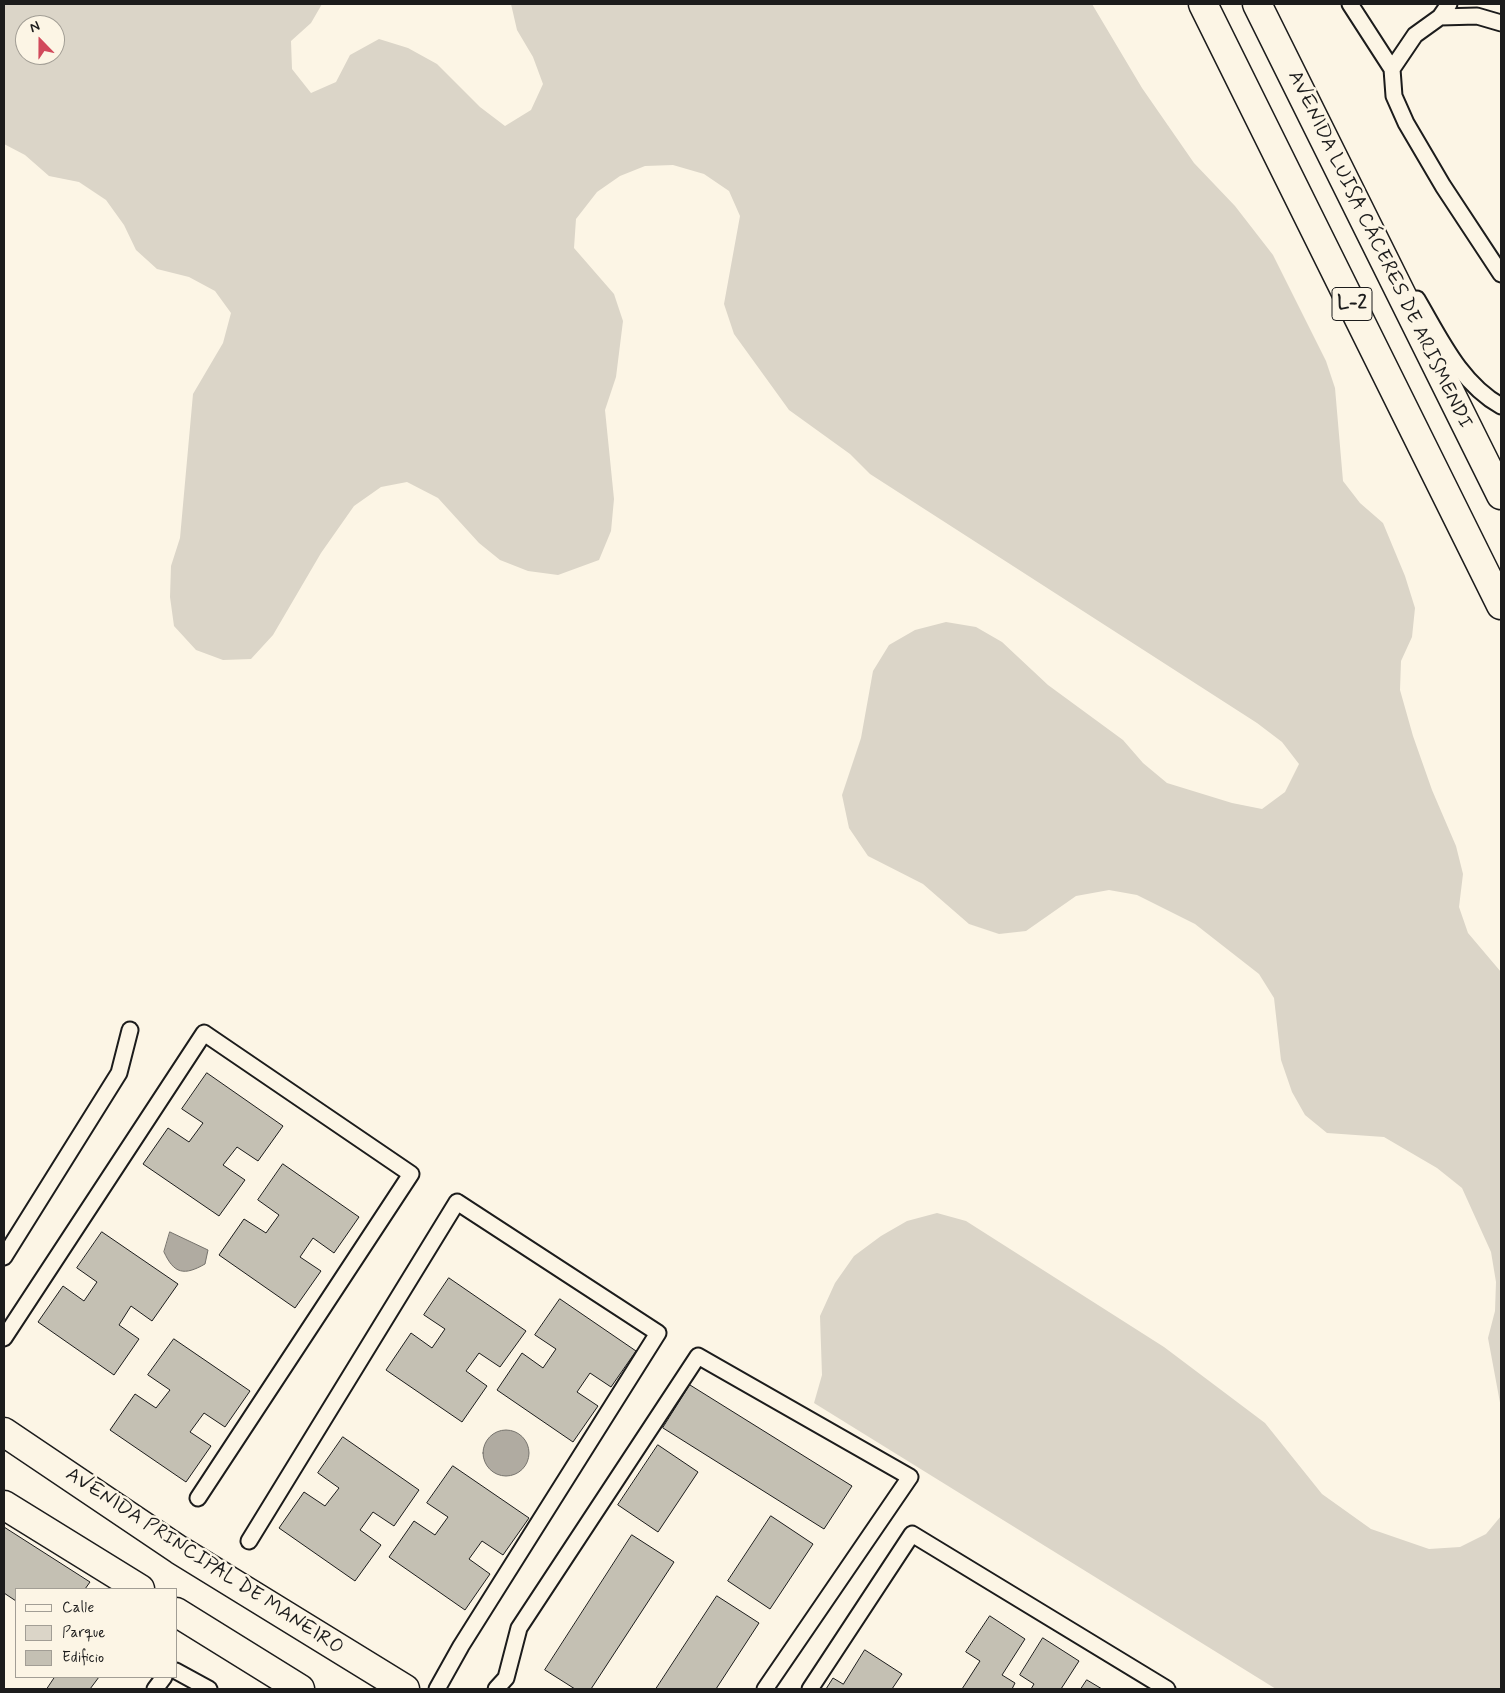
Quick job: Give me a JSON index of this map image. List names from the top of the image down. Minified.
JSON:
{"streets":{"main road":["AVENIDA LUISA CÁCERES DE ARISMENDI","L-2","AVENIDA PRINCIPAL DE MANEIRO"]},"legend":["Calle","Parque","Edificio"],"north":"top"}
